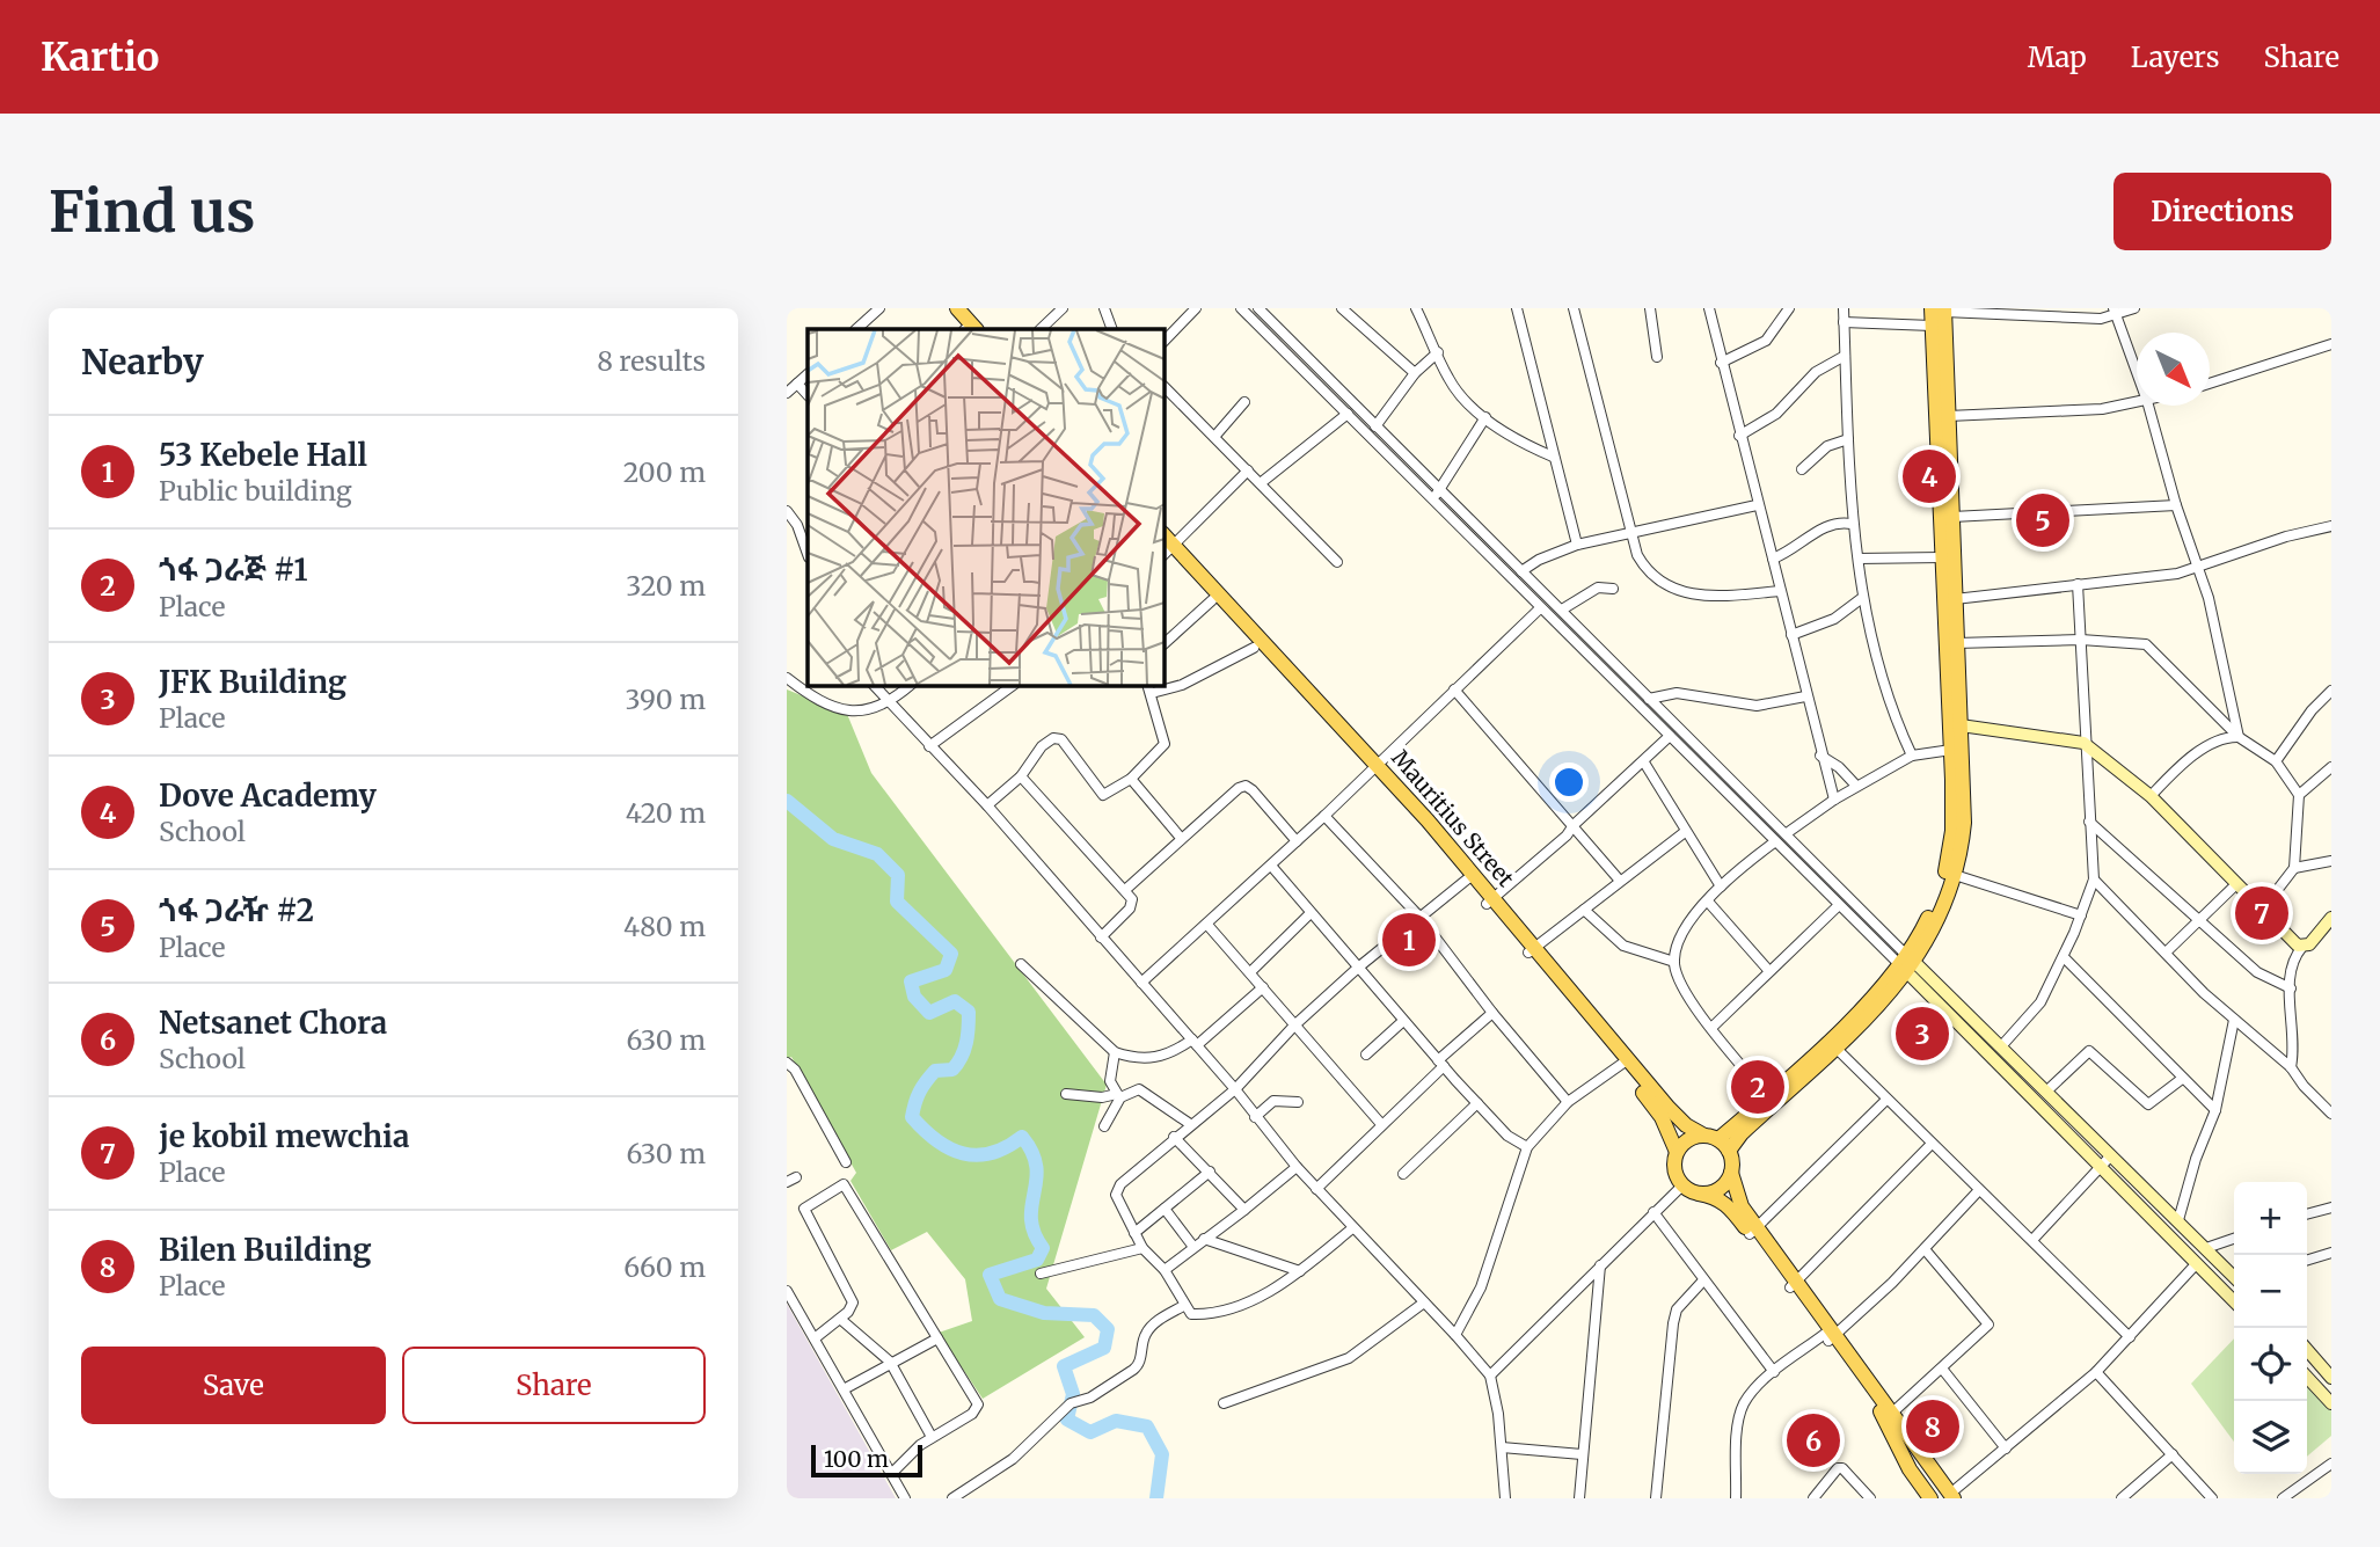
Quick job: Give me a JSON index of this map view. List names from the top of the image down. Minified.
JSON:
{"streets":{"main road":["Mauritius Street"]},"scale_bar":"100 m","north":"bottom right","page":{"header":"Kartio","nav":["Map","Layers","Share"],"buttons":["Directions",["Save","Share"]],"title":"Find us","heading":["Nearby","8 results"],"list":[{"mark":"1","name":"53 Kebele Hall","note":"Public building","value":"200 m"},{"mark":"2","name":"ጎፋ ጋራጅ #1","note":"Place","value":"320 m"},{"mark":"3","name":"JFK Building","note":"Place","value":"390 m"},{"mark":"4","name":"Dove Academy","note":"School","value":"420 m"},{"mark":"5","name":"ጎፋ ጋራዥ #2","note":"Place","value":"480 m"},{"mark":"6","name":"Netsanet Chora","note":"School","value":"630 m"},{"mark":"7","name":"je kobil mewchia","note":"Place","value":"630 m"},{"mark":"8","name":"Bilen Building","note":"Place","value":"660 m"}],"pins":["4","5","7","1","3","2","8","6"],"map_buttons":["+","−"],"scale":"100 m"}}
